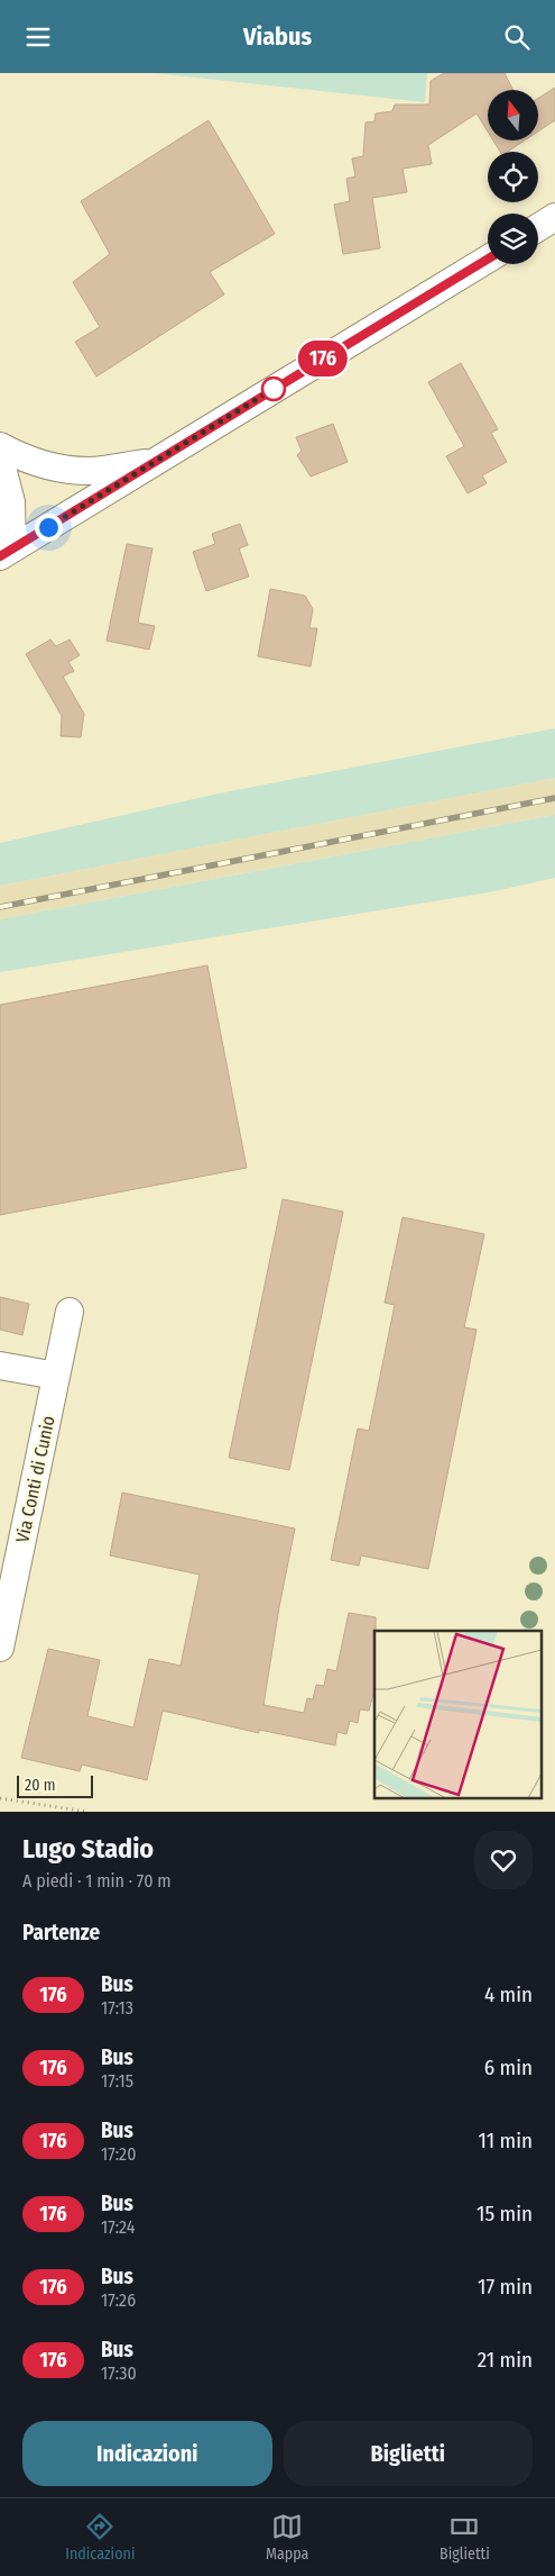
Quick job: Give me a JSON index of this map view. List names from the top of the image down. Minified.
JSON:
{"streets":{"street":["Via Conti di Cunio"]},"lines":["bus line 176"],"scale_bar":"20 m","north":"top","page":{"header":"Viabus","on_map":"176","scale":"20 m","heading":[["Lugo Stadio","A piedi · 1 min · 70 m"],"Partenze"],"list":[{"mark":"176","name":"Bus","note":"17:13","value":"4 min"},{"mark":"176","name":"Bus","note":"17:15","value":"6 min"},{"mark":"176","name":"Bus","note":"17:20","value":"11 min"},{"mark":"176","name":"Bus","note":"17:24","value":"15 min"},{"mark":"176","name":"Bus","note":"17:26","value":"17 min"},{"mark":"176","name":"Bus","note":"17:30","value":"21 min"}],"buttons":["Indicazioni","Biglietti"],"tabs":["Indicazioni","Mappa","Biglietti"]}}
